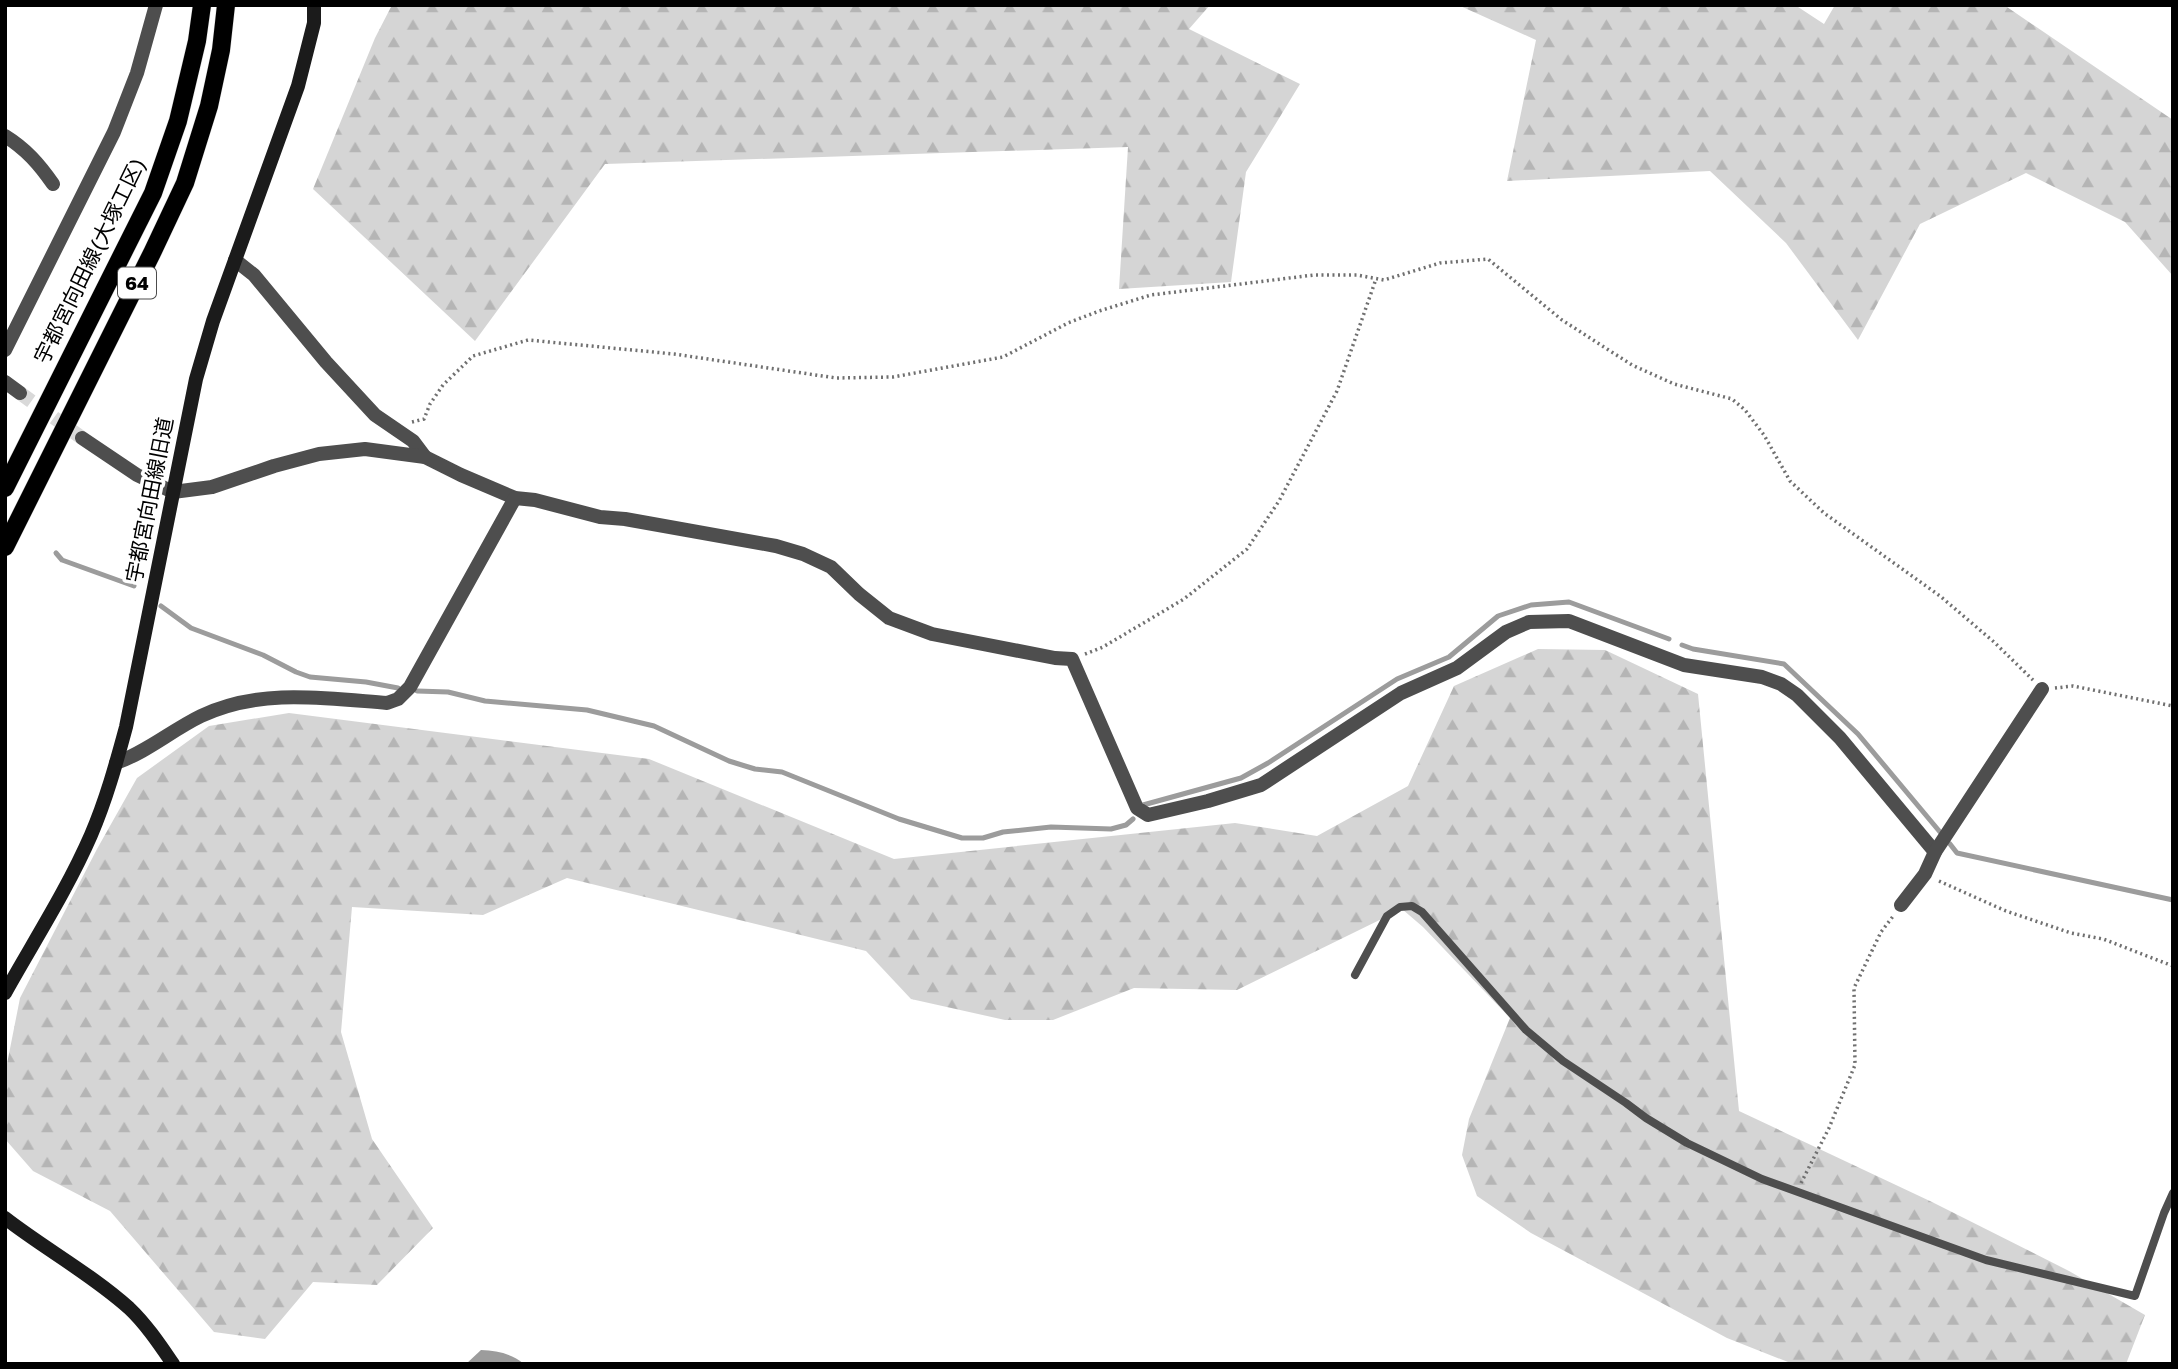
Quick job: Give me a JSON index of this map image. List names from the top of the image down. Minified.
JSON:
{"streets":{"main road":["宇都宮向田線(大塚工区)","64"],"street":["宇都宮向田線旧道"]}}
